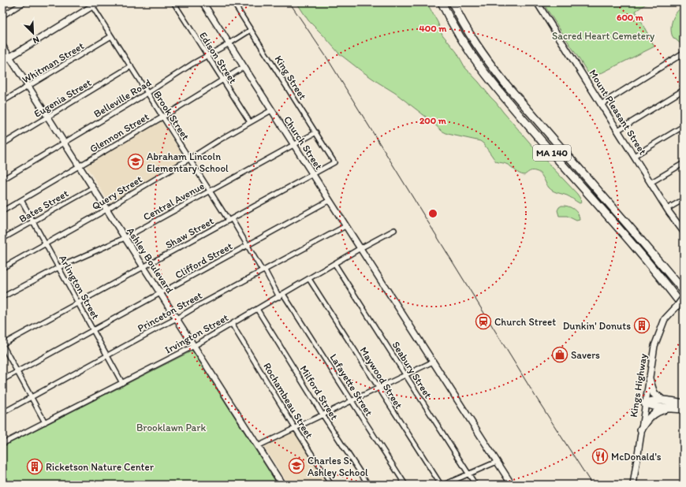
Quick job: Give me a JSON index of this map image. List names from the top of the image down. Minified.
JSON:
{"streets":{"highway":["MA 140"],"main road":["Mount Pleasant Street","Church Street","Ashley Boulevard","Kings Highway"],"street":["Edison Street","Whitman Street","King Street","Eugenia Street","Belleville Road","Brook Street","Glennon Street","Query Street","Central Avenue","Bates Street","Shaw Street","Clifford Street","Arlington Street","Princeton Street","Irvington Street","Seabury Street","Maywood Street","Lafayette Street","Milford Street","Rochambeau Street"]},"crossings":[["Edison Street","Belleville Road"],["Edison Street","Glennon Street"],["Edison Street","Query Street"],["Whitman Street","Brook Street"],["Whitman Street","Ashley Boulevard"],["King Street","Belleville Road"],["King Street","Central Avenue"],["King Street","Shaw Street"],["Eugenia Street","Brook Street"],["Eugenia Street","Ashley Boulevard"],["Belleville Road","Brook Street"],["Belleville Road","Church Street"],["Belleville Road","Ashley Boulevard"],["Brook Street","Glennon Street"],["Brook Street","Query Street"],["Brook Street","Central Avenue"],["Brook Street","Shaw Street"],["Brook Street","Clifford Street"],["Brook Street","Princeton Street"],["Brook Street","Irvington Street"],["Glennon Street","Church Street"],["Glennon Street","Ashley Boulevard"],["Glennon Street","Arlington Street"],["Church Street","Query Street"],["Church Street","Central Avenue"],["Church Street","Shaw Street"],["Church Street","Clifford Street"],["Church Street","Princeton Street"],["Church Street","Irvington Street"],["MA 140","Kings Highway"],["Query Street","Ashley Boulevard"],["Query Street","Arlington Street"],["Central Avenue","Ashley Boulevard"],["Central Avenue","Arlington Street"],["Bates Street","Ashley Boulevard"],["Bates Street","Arlington Street"],["Shaw Street","Ashley Boulevard"],["Shaw Street","Arlington Street"],["Ashley Boulevard","Clifford Street"],["Ashley Boulevard","Princeton Street"],["Ashley Boulevard","Irvington Street"],["Clifford Street","Arlington Street"],["Arlington Street","Princeton Street"],["Arlington Street","Irvington Street"],["Irvington Street","Seabury Street"],["Irvington Street","Maywood Street"],["Irvington Street","Lafayette Street"],["Irvington Street","Milford Street"],["Irvington Street","Rochambeau Street"]],"parks":["Sacred Heart Cemetery","Brooklawn Park"],"places":{"school or university":["Abraham Lincoln Elementary School","Charles S. Ashley School"],"station":["Church Street"],"building":["Dunkin' Donuts","Ricketson Nature Center"],"shop":["Savers"],"restaurant":["McDonald's"]},"north":"bottom right","rings":["600 m","400 m","200 m"]}
